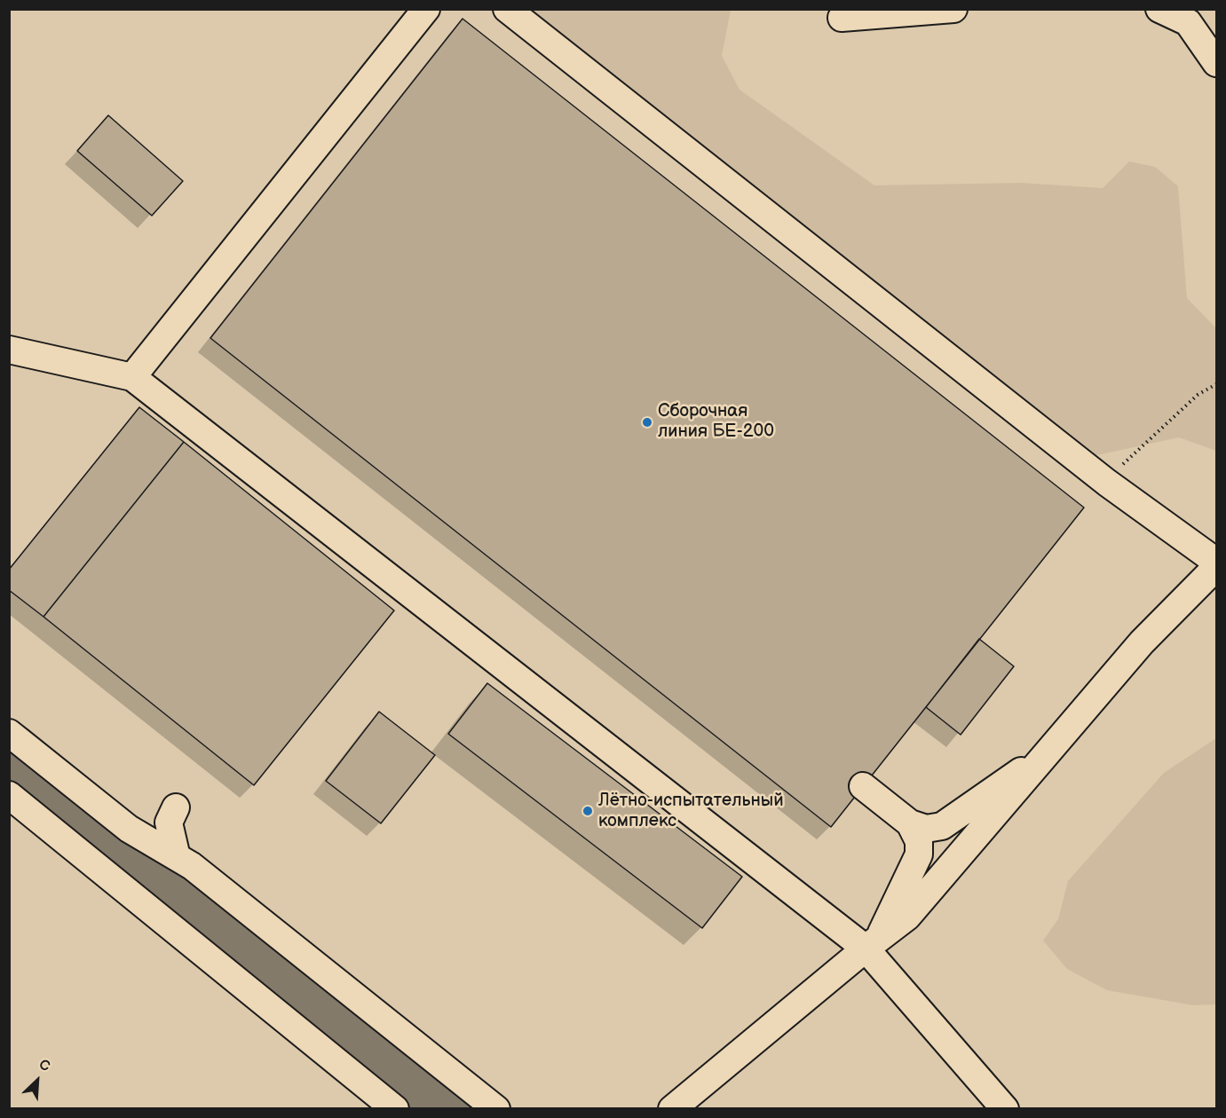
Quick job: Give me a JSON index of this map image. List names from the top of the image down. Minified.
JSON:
{"places":["Сборочная линия БЕ-200","Лётно-испытательный комплекс"],"north":"top right"}
